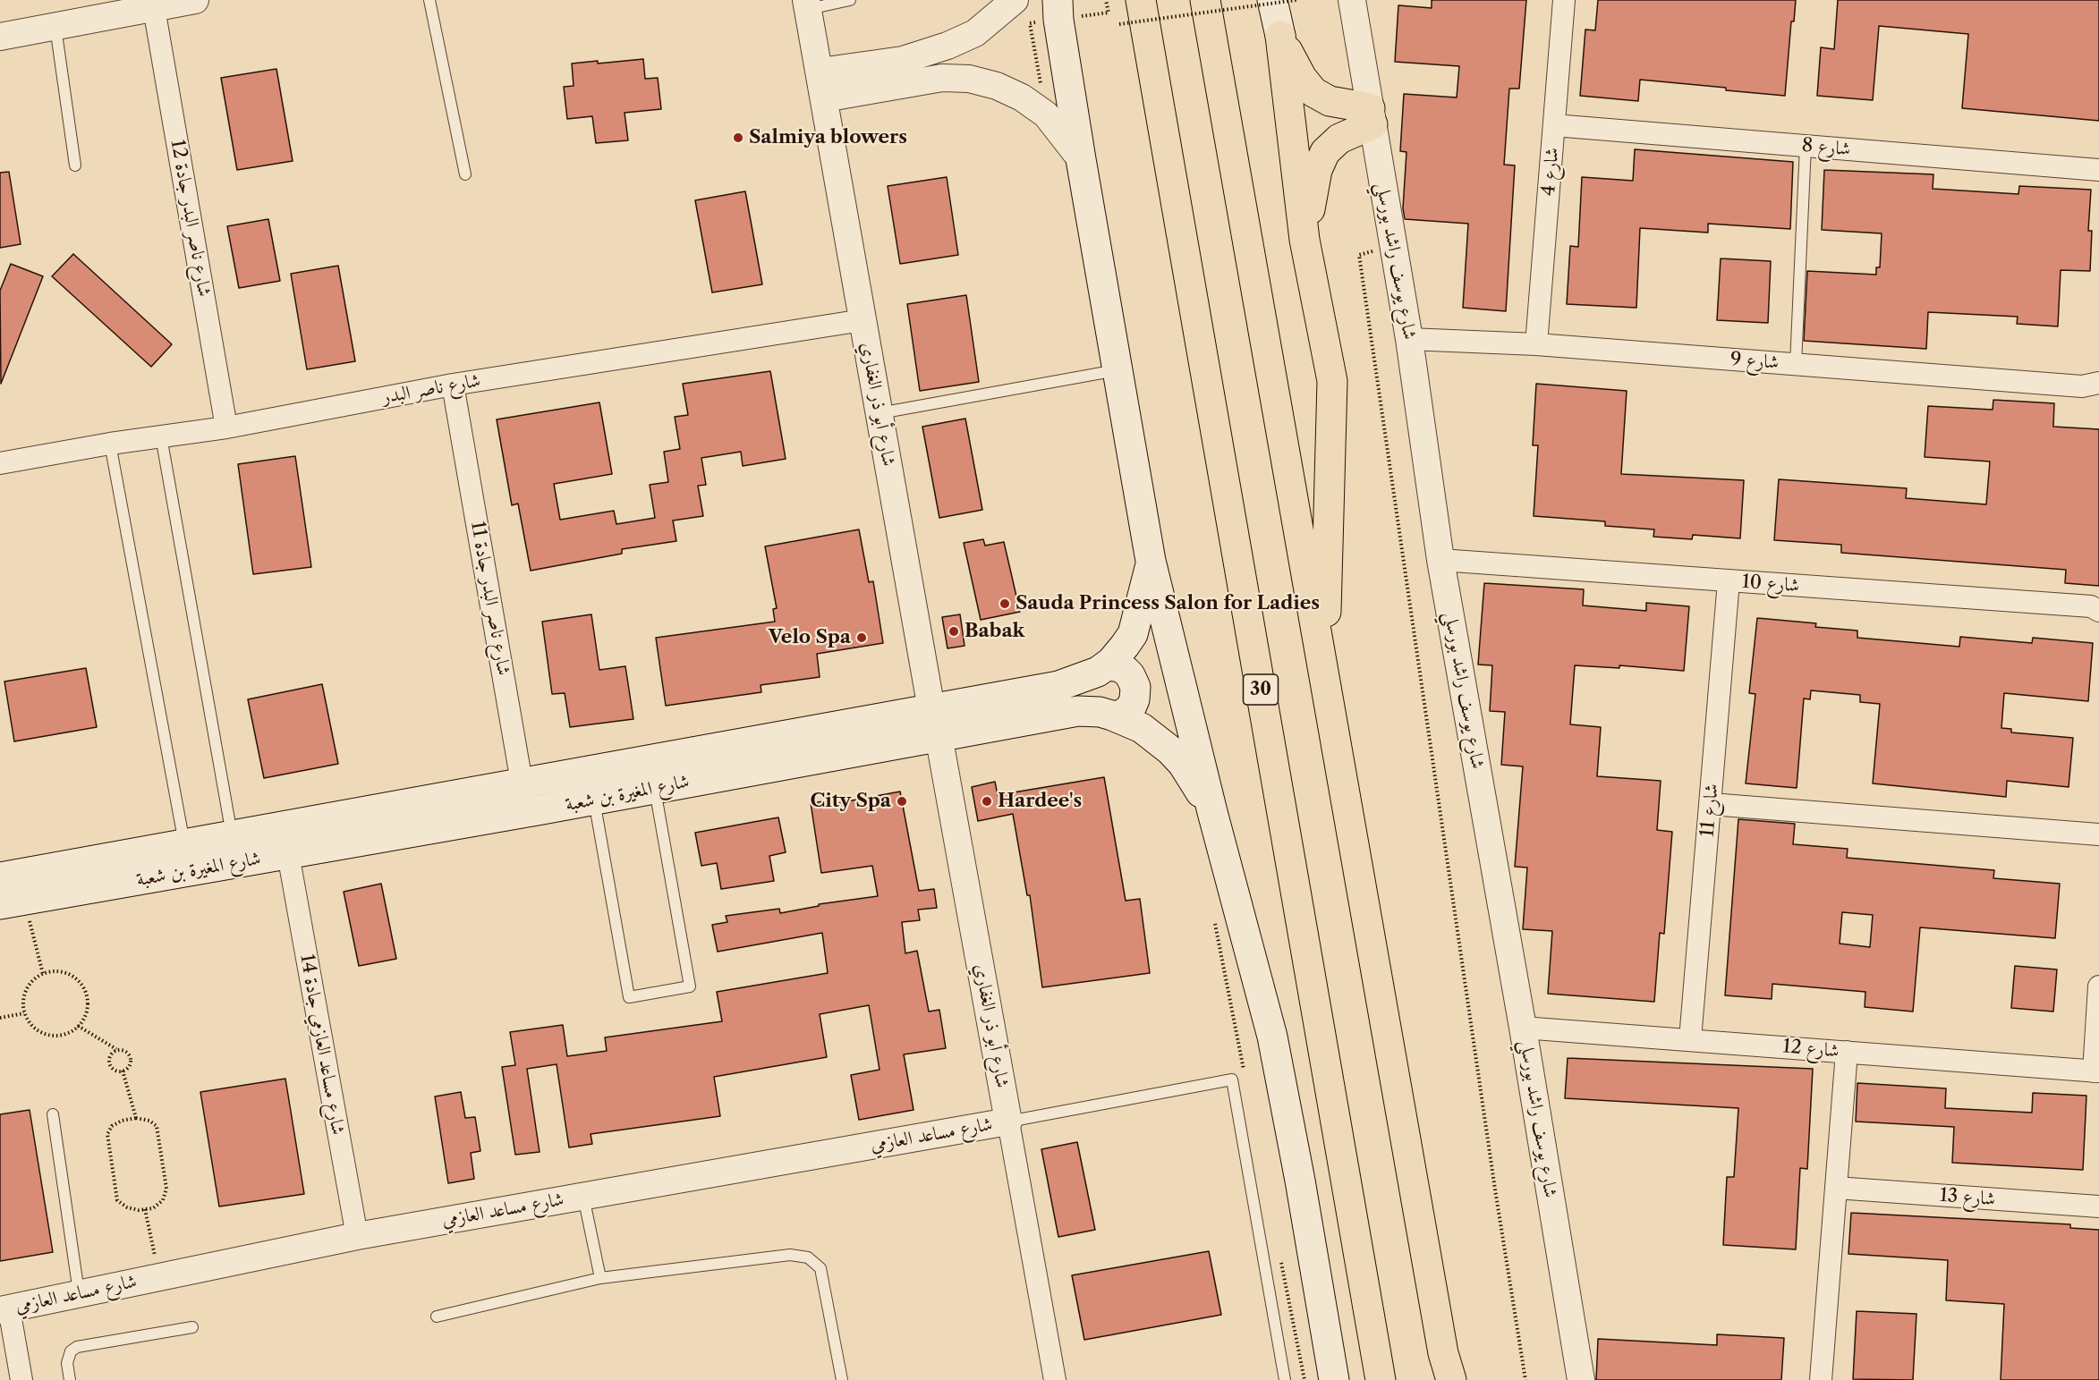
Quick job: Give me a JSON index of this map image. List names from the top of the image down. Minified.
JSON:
{"streets":{"highway":["30"],"main road":["شارع المغيرة بن شعبة"],"street":["شارع 8","شارع 4","شارع ناصر البدر جادة 12","شارع يوسف راشد بورسلي","شارع 9","شارع ناصر البدر","شارع أبو ذر الغفاري","شارع 10","شارع ناصر البدر جادة 11","شارع 11","شارع مساعد العازمي جادة 14","شارع 12","شارع مساعد العازمي","شارع 13"]},"crossings":[["شارع 8","شارع 4"],["شارع 4","شارع 9"],["شارع ناصر البدر جادة 12","شارع ناصر البدر"],["شارع يوسف راشد بورسلي","شارع 9"],["شارع يوسف راشد بورسلي","شارع 10"],["شارع يوسف راشد بورسلي","شارع 12"],["شارع ناصر البدر","شارع أبو ذر الغفاري"],["شارع ناصر البدر","شارع ناصر البدر جادة 11"],["شارع أبو ذر الغفاري","شارع المغيرة بن شعبة"],["شارع أبو ذر الغفاري","شارع مساعد العازمي"],["شارع 10","شارع 11"],["شارع ناصر البدر جادة 11","شارع المغيرة بن شعبة"],["شارع المغيرة بن شعبة","شارع مساعد العازمي جادة 14"],["شارع 11","شارع 12"],["شارع مساعد العازمي جادة 14","شارع مساعد العازمي"]],"places":["Salmiya blowers","Sauda Princess Salon for Ladies","Babak","Velo Spa","City Spa","Hardee's"]}
